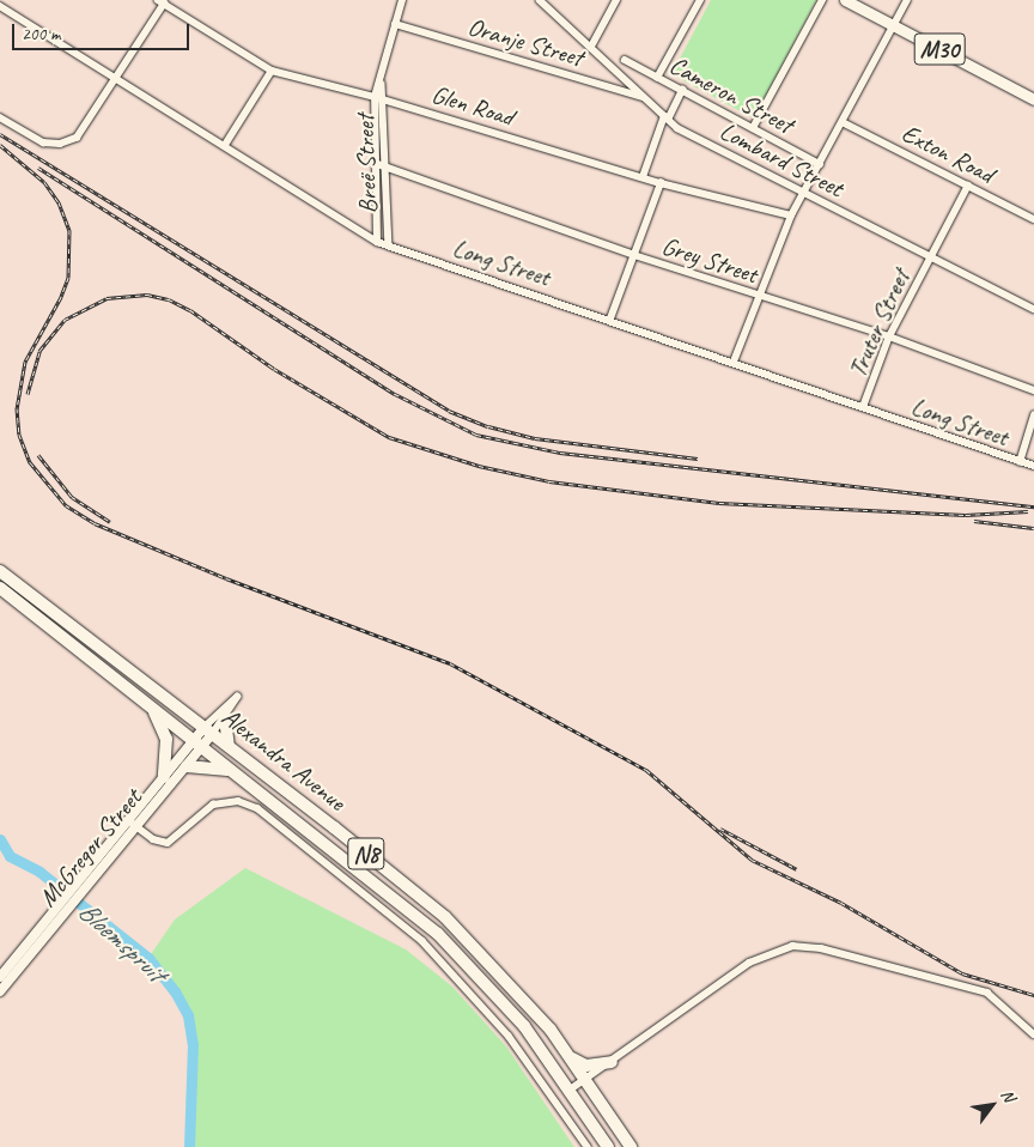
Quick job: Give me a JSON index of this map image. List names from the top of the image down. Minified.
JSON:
{"streets":{"highway":["Alexandra Avenue","N8"],"main road":["M30","McGregor Street"],"street":["Oranje Street","Cameron Street","Glen Road","Exton Road","Lombard Street","Breë Street","Grey Street","Long Street","Truter Street"]},"crossings":[["Oranje Street","Lombard Street"],["Oranje Street","Breë Street"],["Glen Road","Breë Street"],["Exton Road","Truter Street"],["Lombard Street","Truter Street"],["Breë Street","Grey Street"],["Breë Street","Long Street"],["Grey Street","Truter Street"],["Long Street","Truter Street"],["Alexandra Avenue","McGregor Street"]],"water":["Bloemspruit"],"scale_bar":"200 m","north":"top right"}
